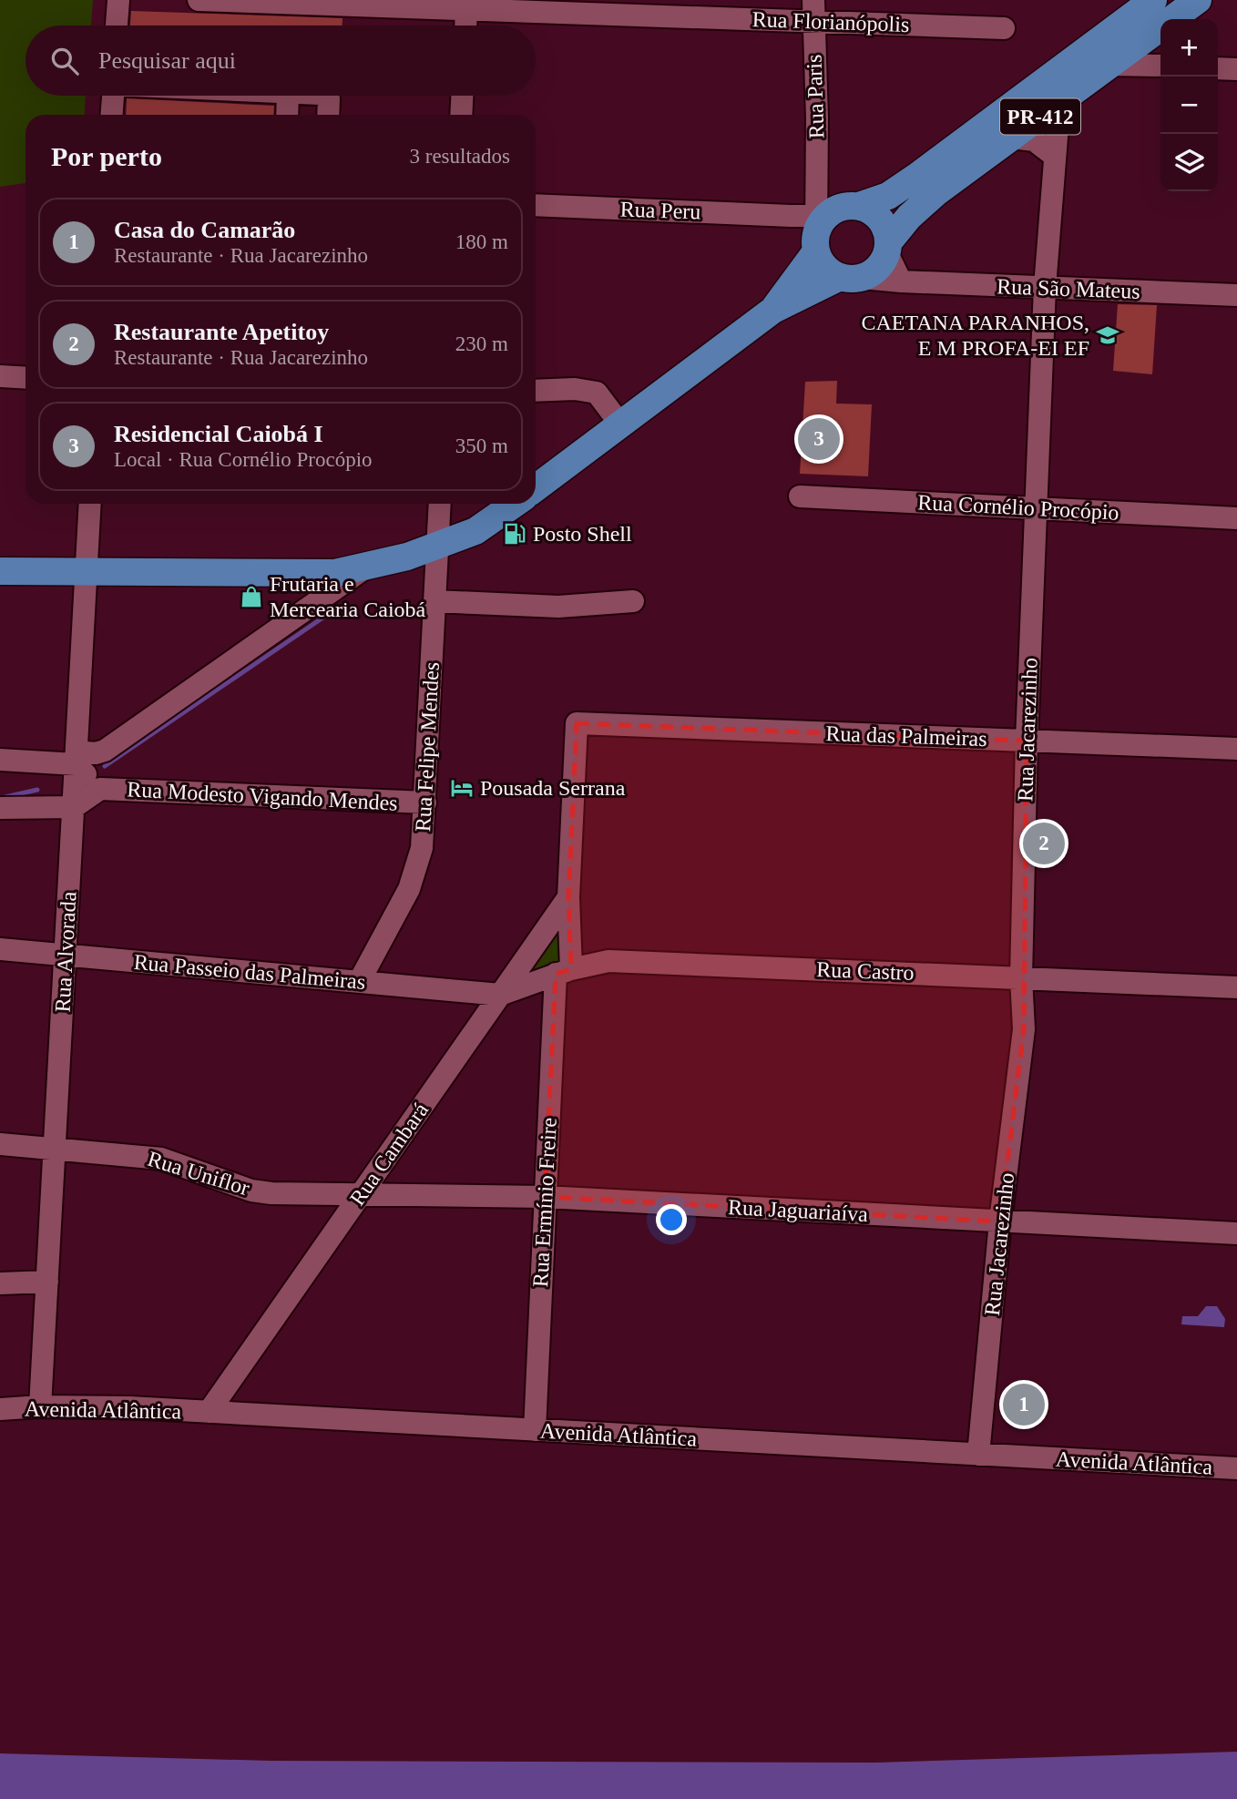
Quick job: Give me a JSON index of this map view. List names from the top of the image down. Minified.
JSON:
{"streets":{"main road":["PR-412"],"street":["Rua Florianópolis","Rua Paris","Rua Peru","Rua São Mateus","Rua Cornélio Procópio","Rua Jacarezinho","Rua das Palmeiras","Rua Felipe Mendes","Rua Modesto Vigando Mendes","Rua Alvorada","Rua Castro","Rua Passeio das Palmeiras","Rua Cambará","Rua Uniflor","Rua Ermínio Freire","Rua Jaguariaíva","Avenida Atlântica"]},"crossings":[["Rua Florianópolis","Rua Paris"],["Rua Paris","PR-412"],["Rua Paris","Rua Peru"],["Rua Paris","Rua São Mateus"],["PR-412","Rua Peru"],["PR-412","Rua São Mateus"],["PR-412","Rua Jacarezinho"],["Rua Peru","Rua São Mateus"],["Rua São Mateus","Rua Jacarezinho"],["Rua Cornélio Procópio","Rua Jacarezinho"],["Rua Jacarezinho","Rua das Palmeiras"],["Rua Jacarezinho","Rua Castro"],["Rua Jacarezinho","Rua Jaguariaíva"],["Rua Jacarezinho","Avenida Atlântica"],["Rua das Palmeiras","Rua Ermínio Freire"],["Rua Felipe Mendes","Rua Modesto Vigando Mendes"],["Rua Felipe Mendes","Rua Passeio das Palmeiras"],["Rua Modesto Vigando Mendes","Rua Alvorada"],["Rua Alvorada","Rua Passeio das Palmeiras"],["Rua Alvorada","Rua Uniflor"],["Rua Alvorada","Avenida Atlântica"],["Rua Castro","Rua Passeio das Palmeiras"],["Rua Castro","Rua Cambará"],["Rua Castro","Rua Ermínio Freire"],["Rua Passeio das Palmeiras","Rua Cambará"],["Rua Cambará","Rua Uniflor"],["Rua Cambará","Rua Ermínio Freire"],["Rua Cambará","Rua Jaguariaíva"],["Rua Cambará","Avenida Atlântica"],["Rua Uniflor","Rua Jaguariaíva"],["Rua Ermínio Freire","Rua Jaguariaíva"],["Rua Ermínio Freire","Avenida Atlântica"]],"places":{"school or university":["CAETANA PARANHOS, E M PROFA-EI EF"],"fuel station":["Posto Shell"],"shop":["Frutaria e Mercearia Caiobá"],"hotel":["Pousada Serrana"]},"page":{"map_buttons":["+","−"],"search":"Pesquisar aqui","heading":["Por perto","3 resultados"],"list":[{"mark":"1","name":"Casa do Camarão","note":"Restaurante · Rua Jacarezinho","value":"180 m"},{"mark":"2","name":"Restaurante Apetitoy","note":"Restaurante · Rua Jacarezinho","value":"230 m"},{"mark":"3","name":"Residencial Caiobá I","note":"Local · Rua Cornélio Procópio","value":"350 m"}],"pins":["3","2","1"]}}
